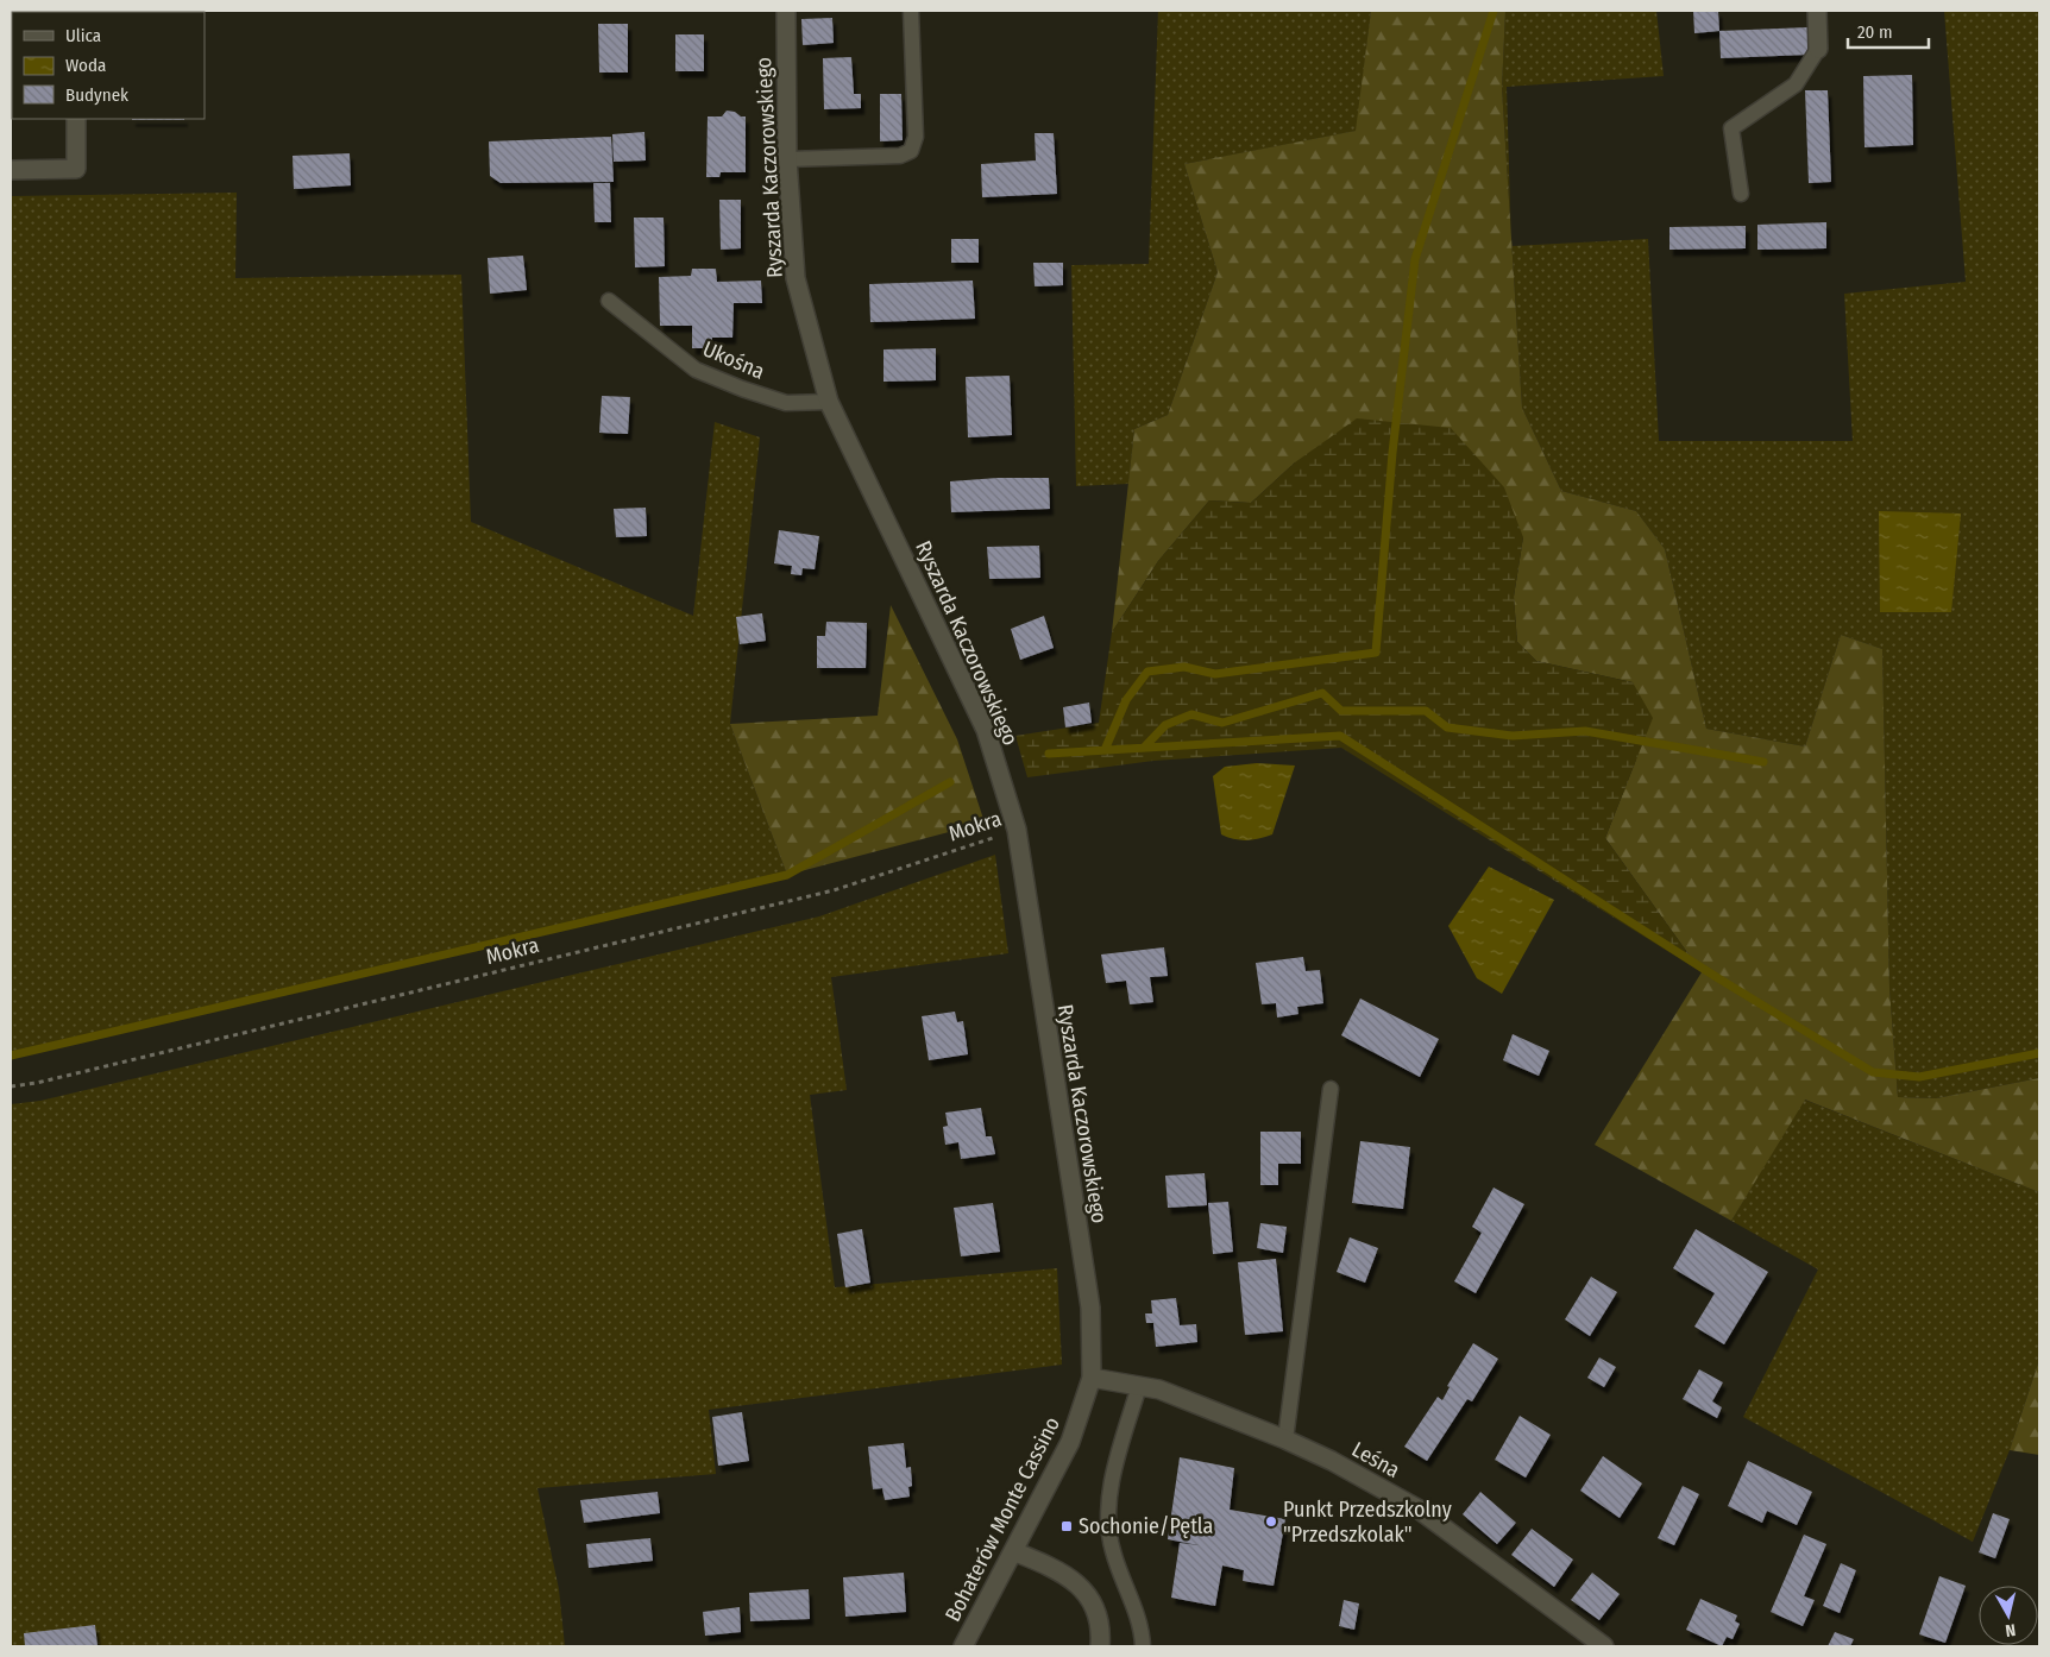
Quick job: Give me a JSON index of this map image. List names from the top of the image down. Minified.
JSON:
{"streets":{"street":["Ryszarda Kaczorowskiego","Leśna","Bohaterów Monte Cassino"],"lane":["Ukośna"],"path":["Mokra"]},"crossings":[["Ryszarda Kaczorowskiego","Ukośna"],["Ryszarda Kaczorowskiego","Mokra"],["Ryszarda Kaczorowskiego","Leśna"],["Ryszarda Kaczorowskiego","Bohaterów Monte Cassino"],["Leśna","Bohaterów Monte Cassino"]],"places":{"other":["Punkt Przedszkolny \"Przedszkolak\""],"transit":["Sochonie/Pętla"]},"legend":["Ulica","Woda","Budynek"],"scale_bar":"20 m","north":"bottom"}
